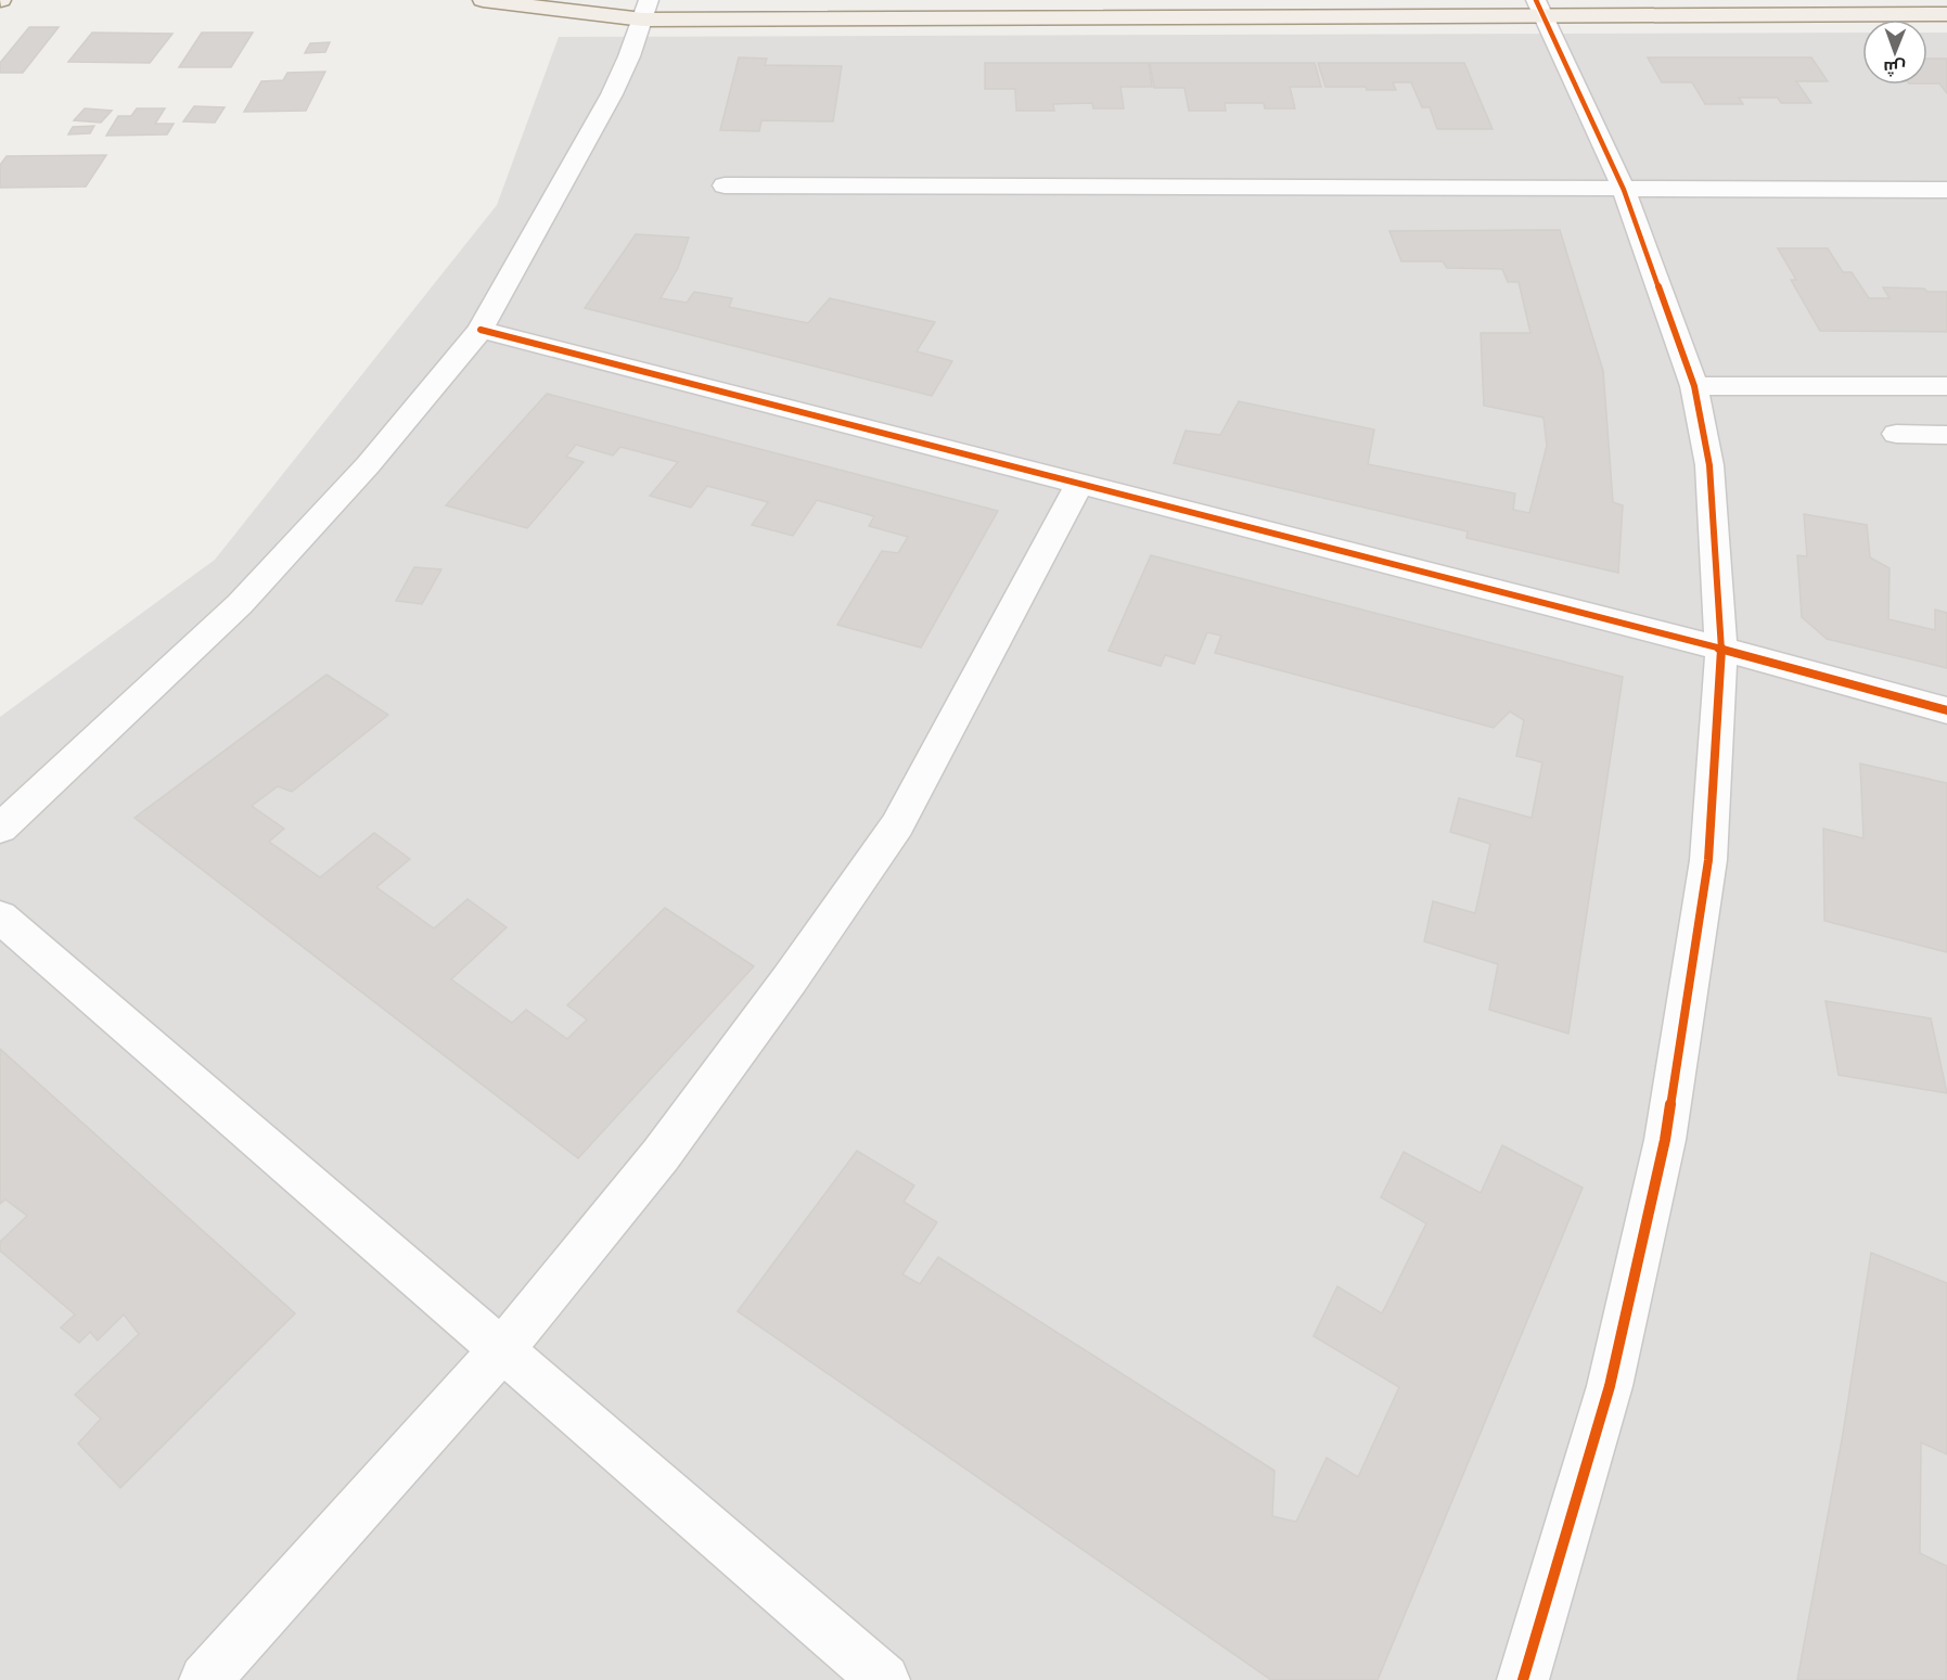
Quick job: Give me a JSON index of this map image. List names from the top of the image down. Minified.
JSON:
{"north":"bottom"}
